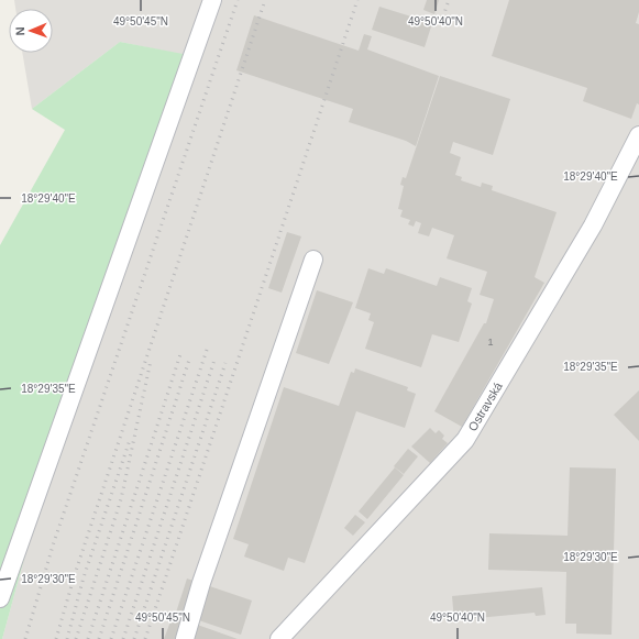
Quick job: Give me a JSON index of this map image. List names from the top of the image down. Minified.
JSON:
{"streets":{"street":["Ostravská"]},"house_numbers":["1"],"north":"left","coordinates":["49°50'45\"N","49°50'40\"N","18°29'40\"E","18°29'35\"E","18°29'30\"E"]}
